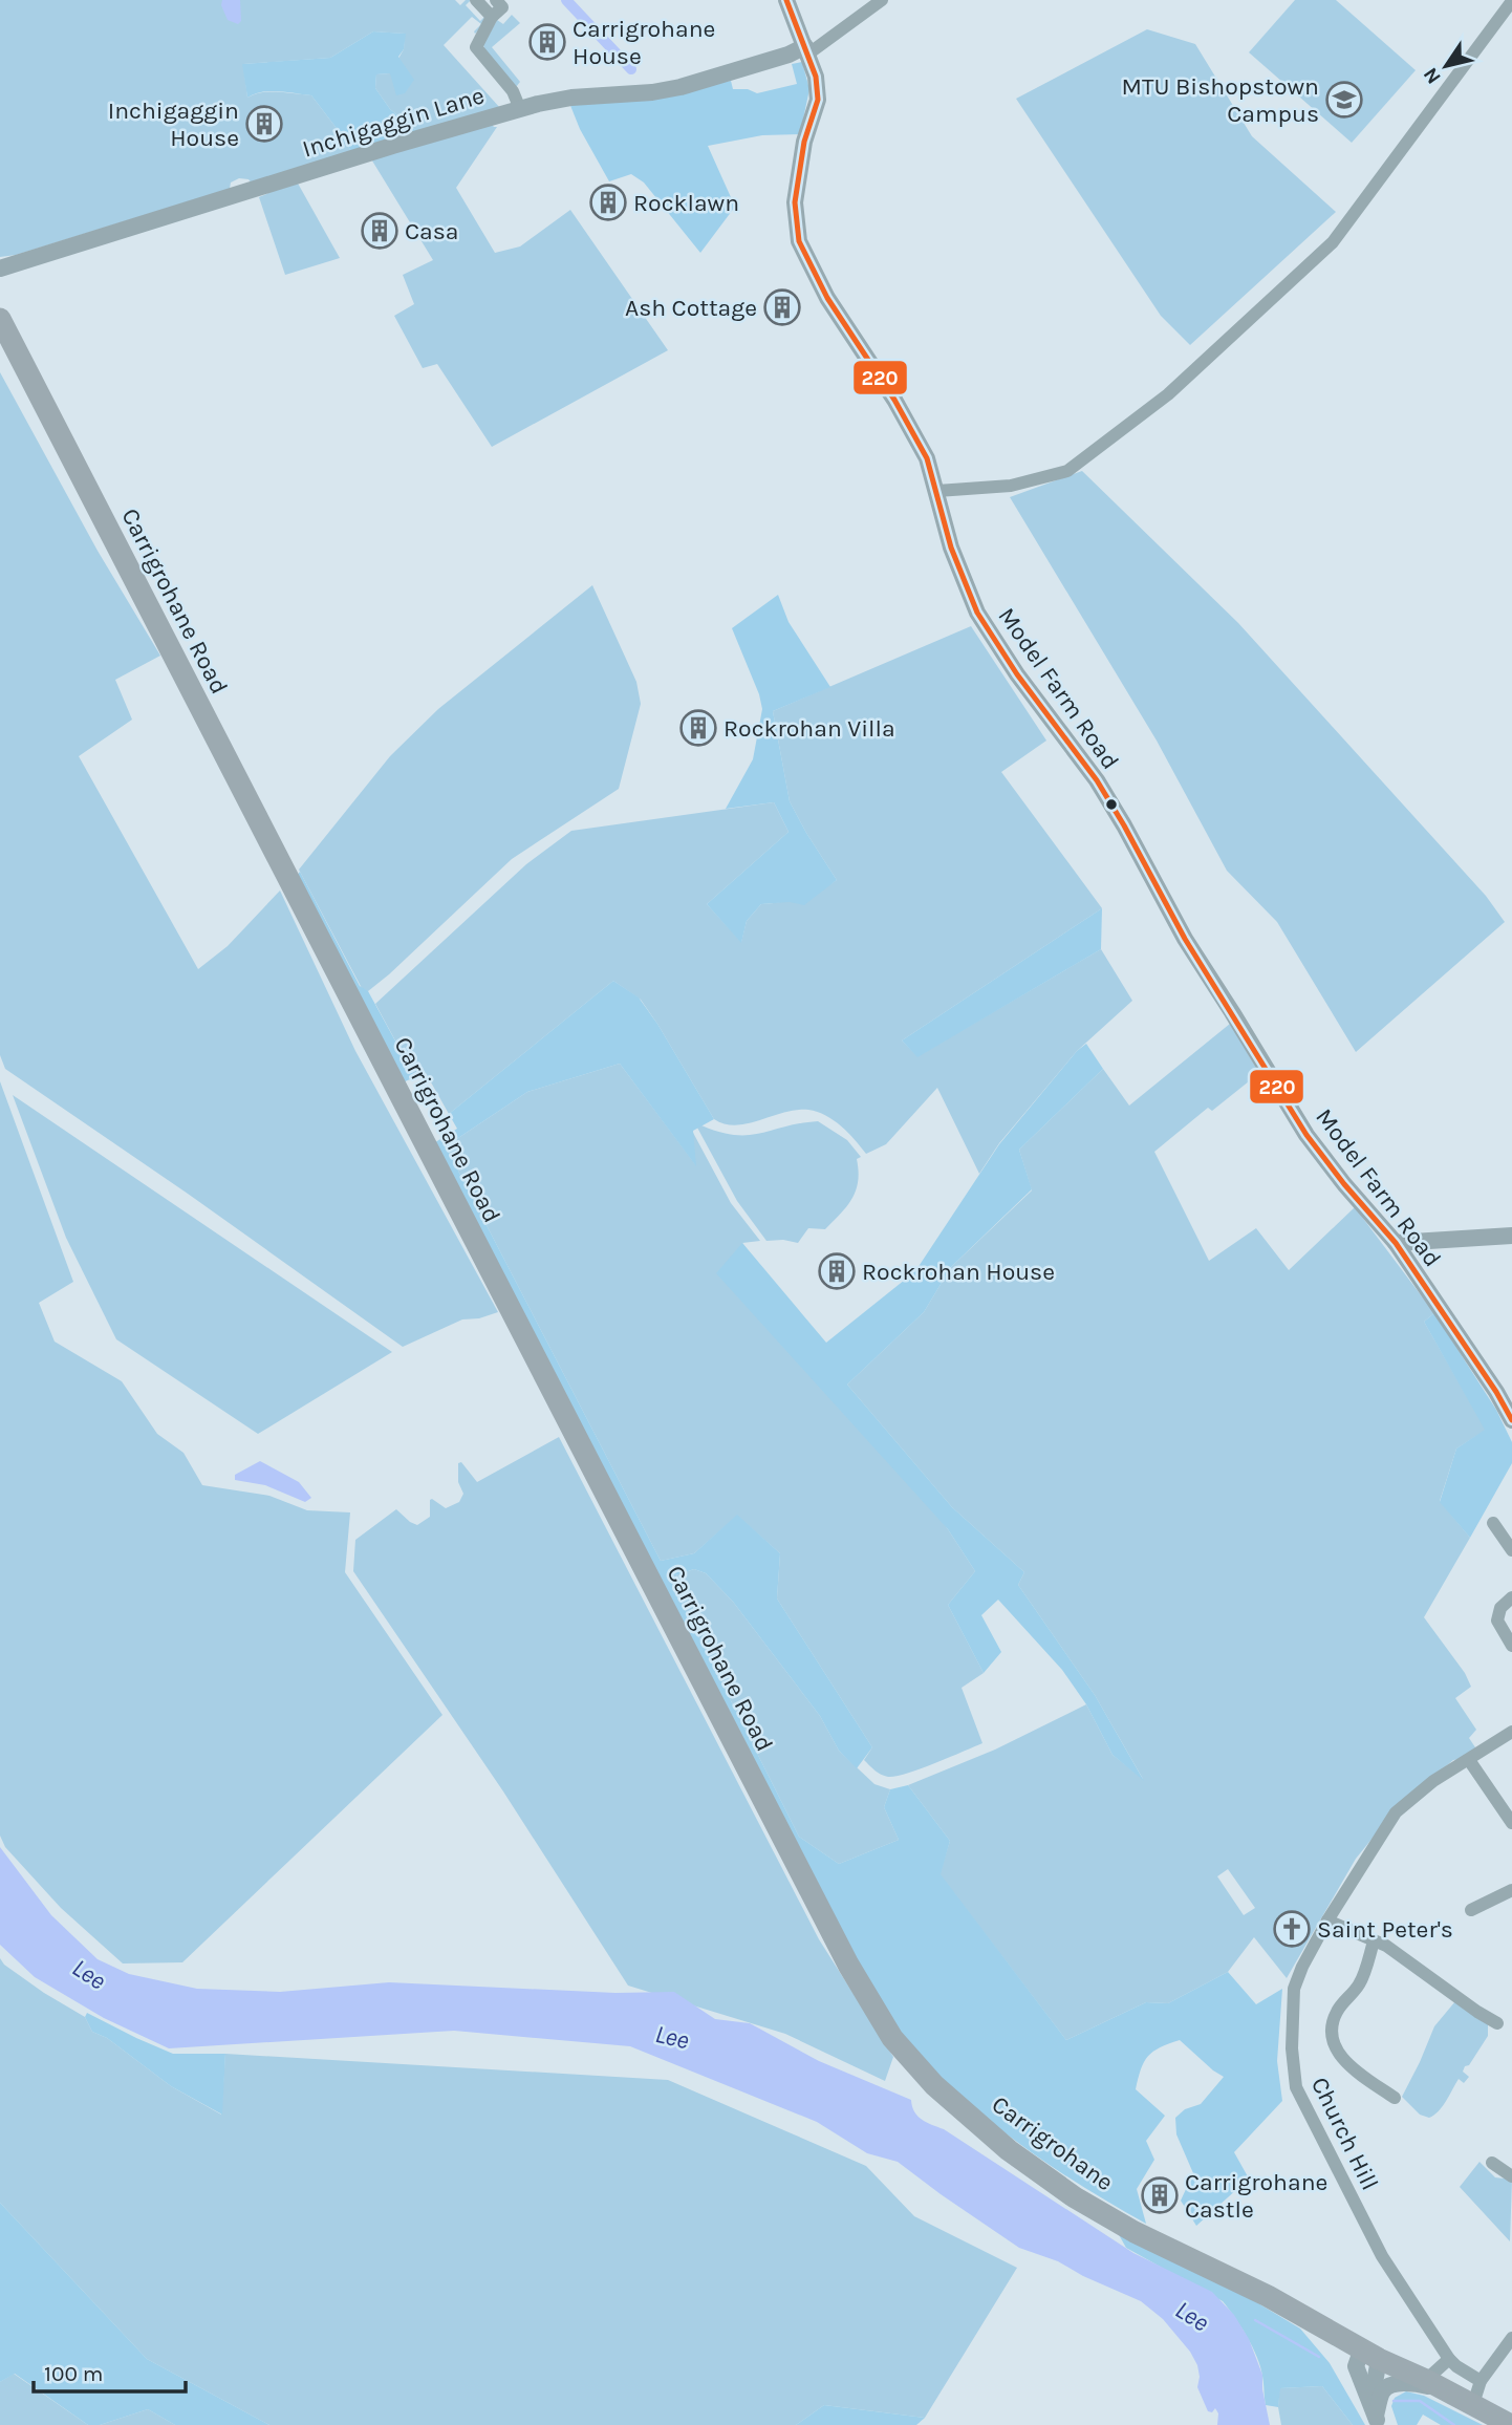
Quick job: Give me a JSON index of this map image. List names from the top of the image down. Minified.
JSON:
{"streets":{"highway":["Carrigrohane Road","Carrigrohane"],"main road":["Inchigaggin Lane","Model Farm Road"],"street":["Church Hill"]},"crossings":[["Inchigaggin Lane","Model Farm Road"],["Carrigrohane Road","Carrigrohane"]],"water":["Lee"],"places":{"building":["Carrigrohane House","Inchigaggin House","Rocklawn","Casa","Ash Cottage","Rockrohan Villa","Rockrohan House","Carrigrohane Castle"],"school or university":["MTU Bishopstown Campus"],"church":["Saint Peter's"]},"lines":["transit line 220"],"scale_bar":"100 m","north":"bottom left"}
